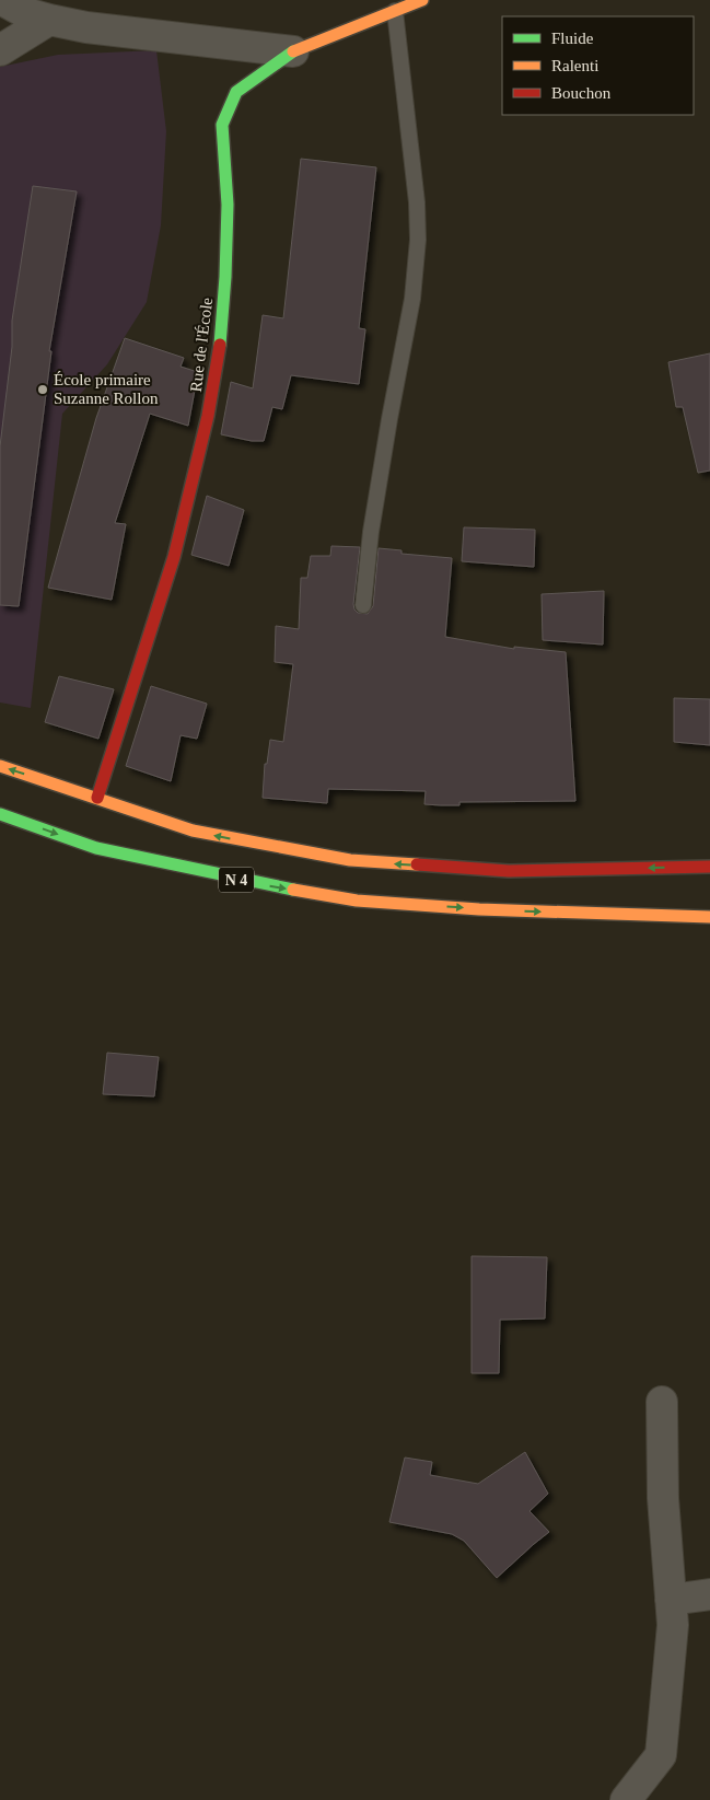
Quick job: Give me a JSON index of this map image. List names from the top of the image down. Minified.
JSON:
{"streets":{"main road":["Rue de l'École","N 4"]},"crossings":[["Rue de l'École","N 4"]],"places":["École primaire Suzanne Rollon"],"legend":["Fluide","Ralenti","Bouchon"]}
